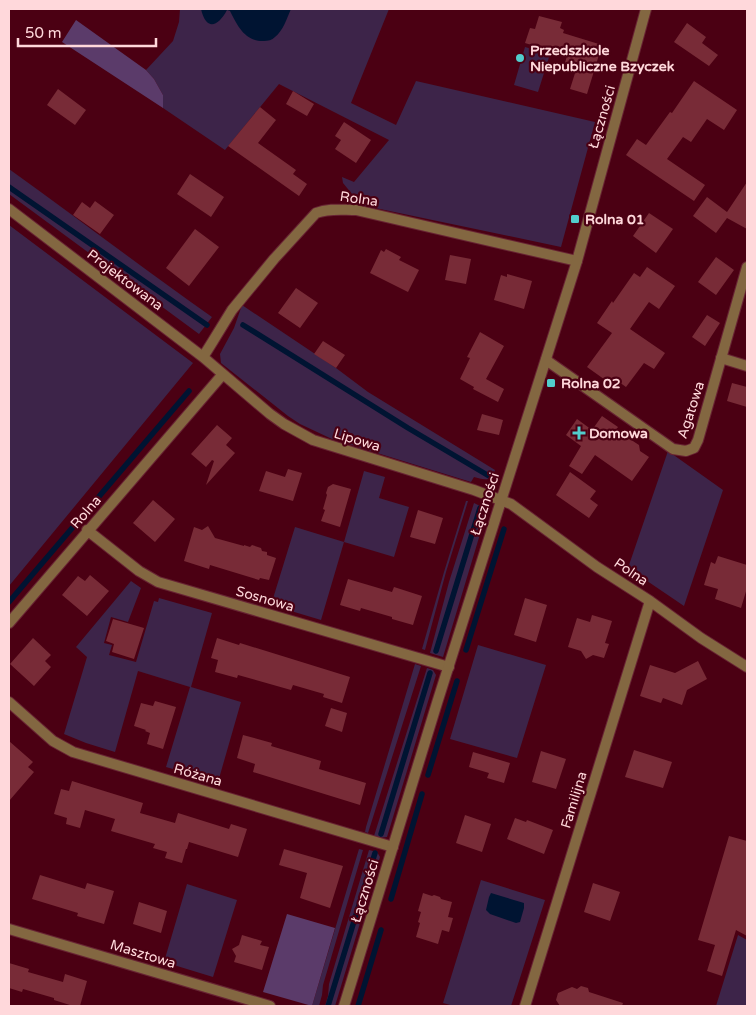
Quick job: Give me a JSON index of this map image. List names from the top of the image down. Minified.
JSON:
{"streets":{"street":["Łączności","Rolna","Projektowana","Agatowa","Lipowa","Polna","Sosnowa","Różana","Familijna","Masztowa"]},"crossings":[["Łączności","Rolna"],["Łączności","Agatowa"],["Łączności","Lipowa"],["Łączności","Polna"],["Łączności","Sosnowa"],["Łączności","Różana"],["Rolna","Projektowana"],["Rolna","Lipowa"],["Rolna","Sosnowa"],["Projektowana","Lipowa"],["Lipowa","Polna"],["Polna","Familijna"]],"places":{"other":["Przedszkole Niepubliczne Bzyczek"],"transit":["Rolna 01","Rolna 02"],"health":["Domowa"]},"scale_bar":"50 m"}
